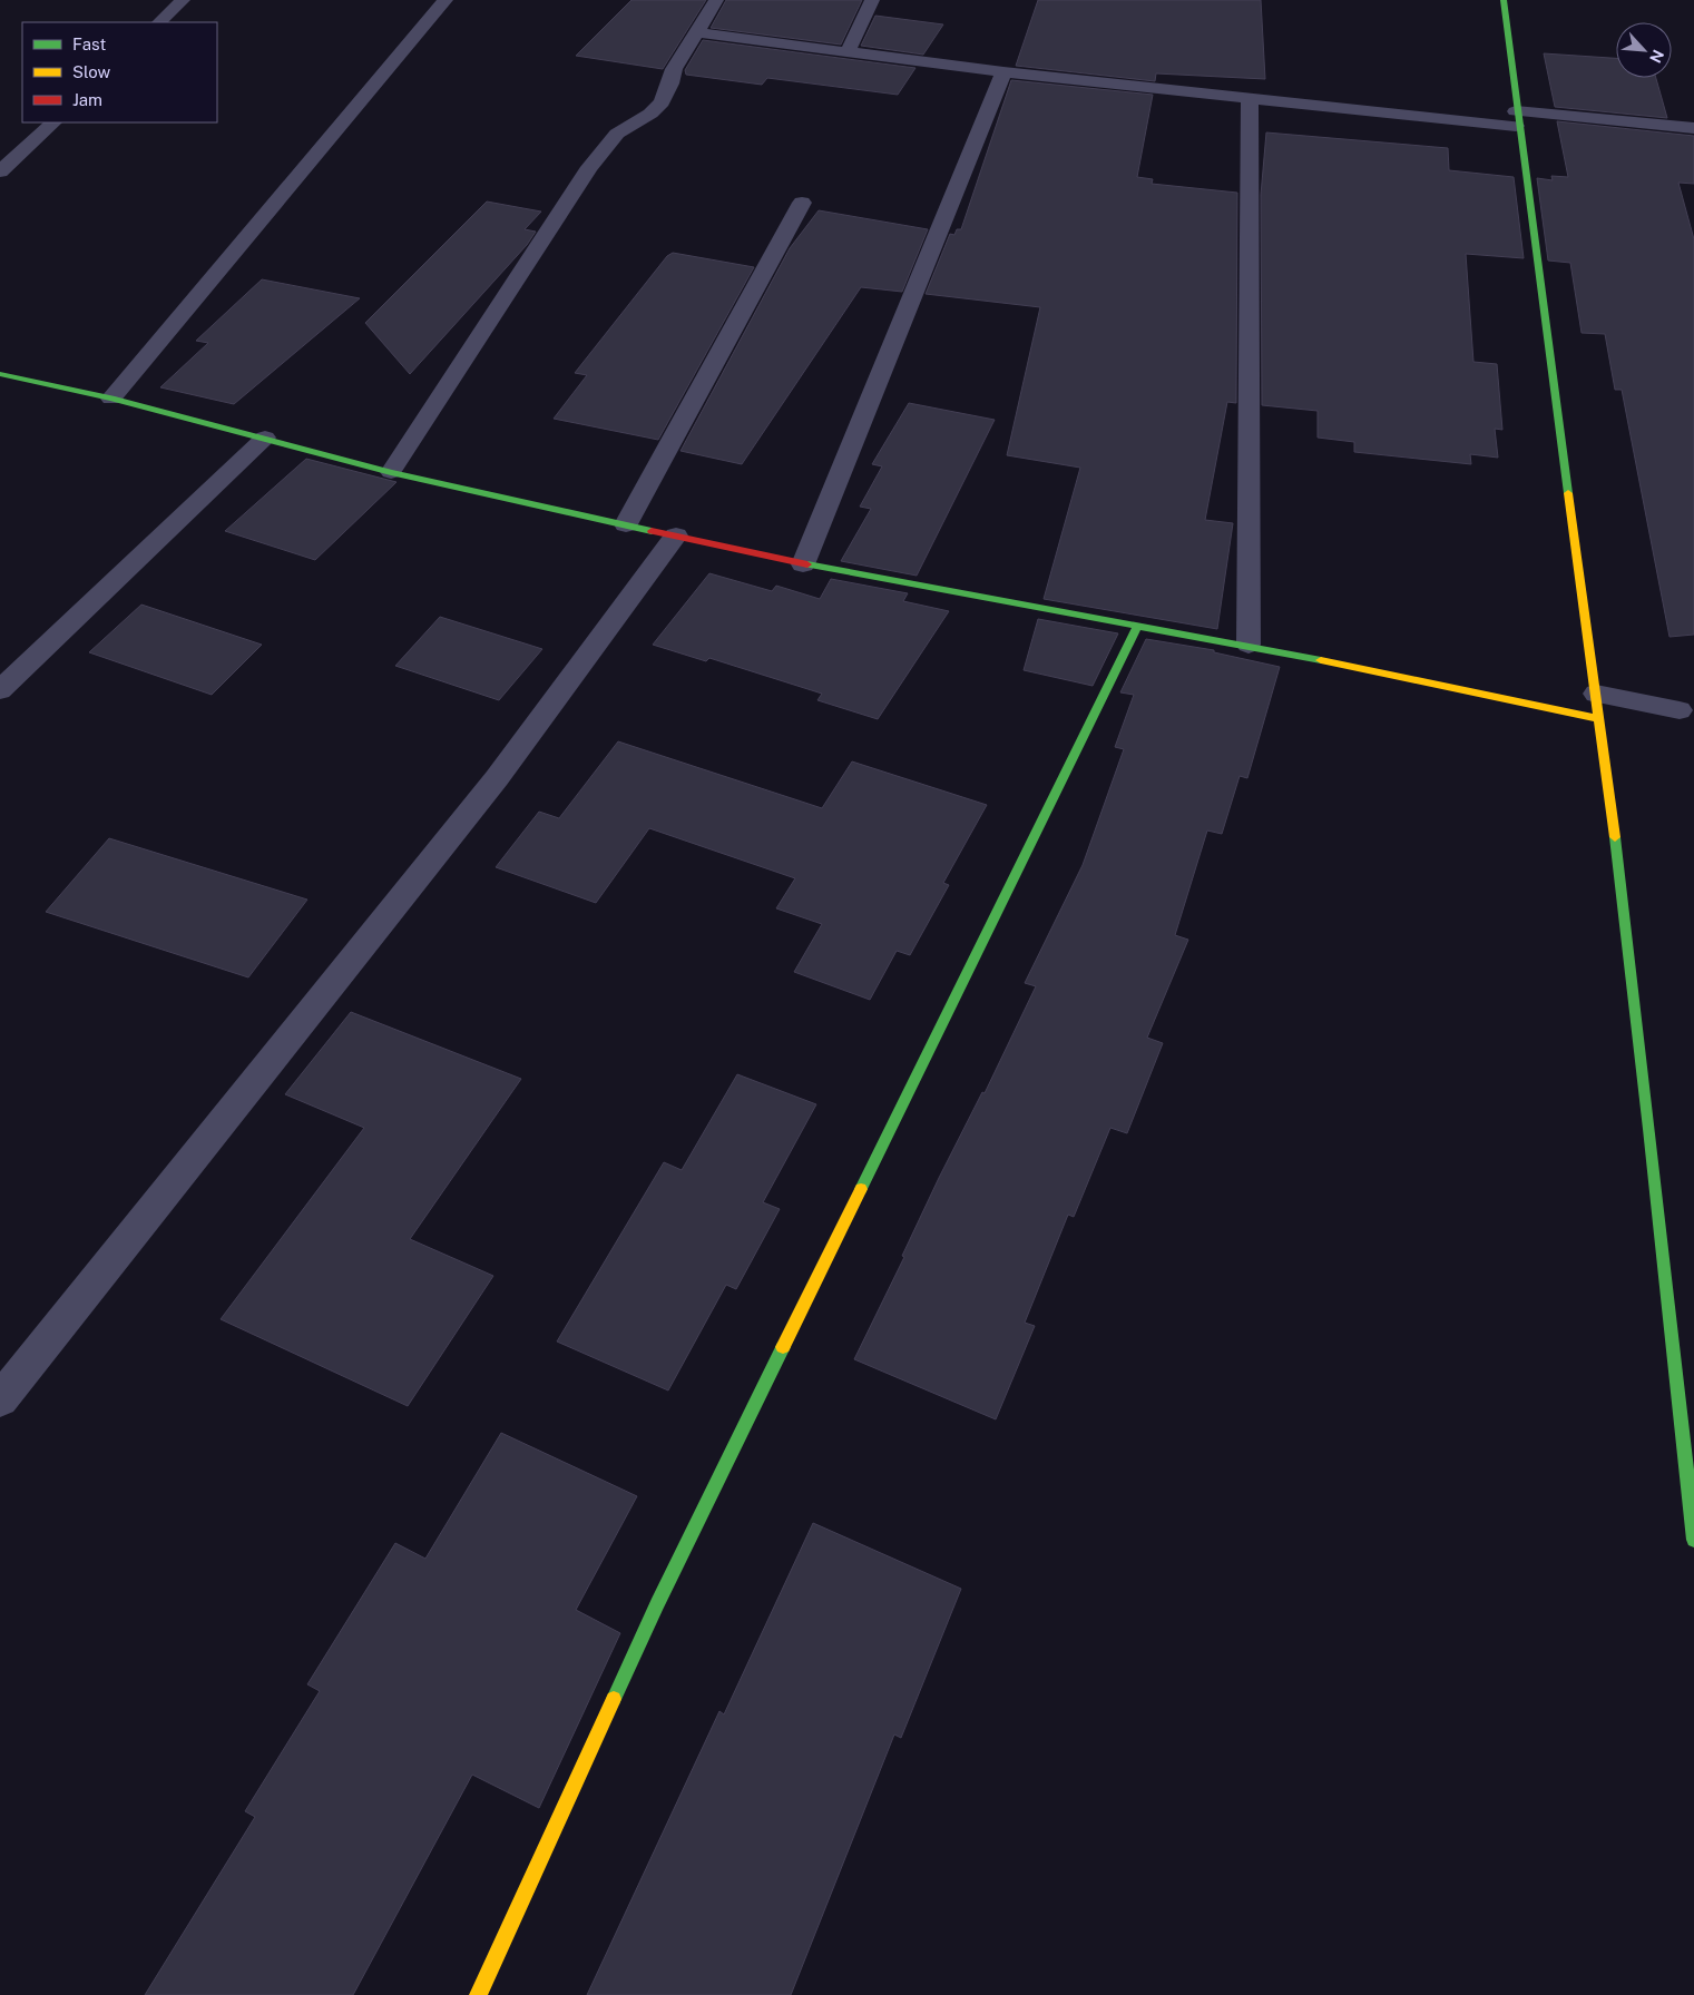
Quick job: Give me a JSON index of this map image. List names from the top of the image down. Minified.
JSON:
{"legend":["Fast","Slow","Jam"],"north":"bottom right"}
